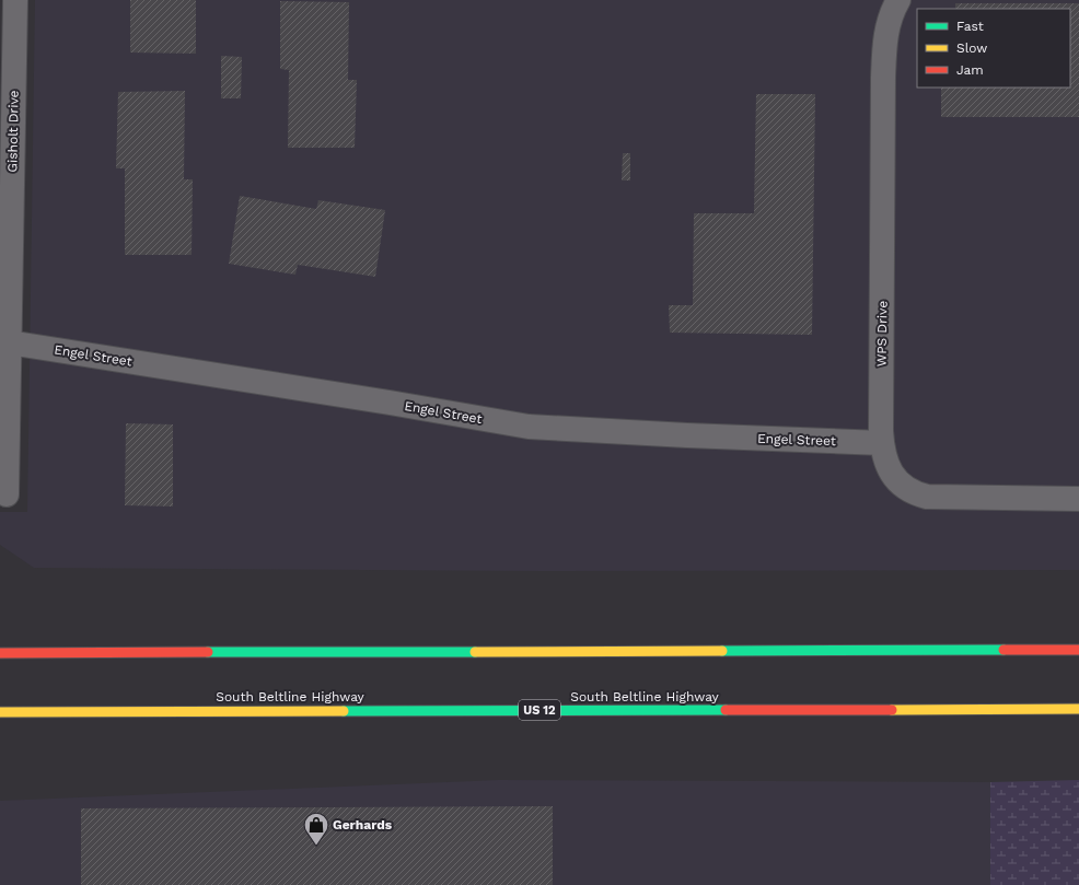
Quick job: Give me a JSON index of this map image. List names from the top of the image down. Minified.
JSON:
{"streets":{"highway":["South Beltline Highway","US 12"],"street":["Gisholt Drive","WPS Drive","Engel Street"]},"crossings":[["Gisholt Drive","Engel Street"],["WPS Drive","Engel Street"]],"places":{"shop":["Gerhards"]},"legend":["Fast","Slow","Jam"]}
